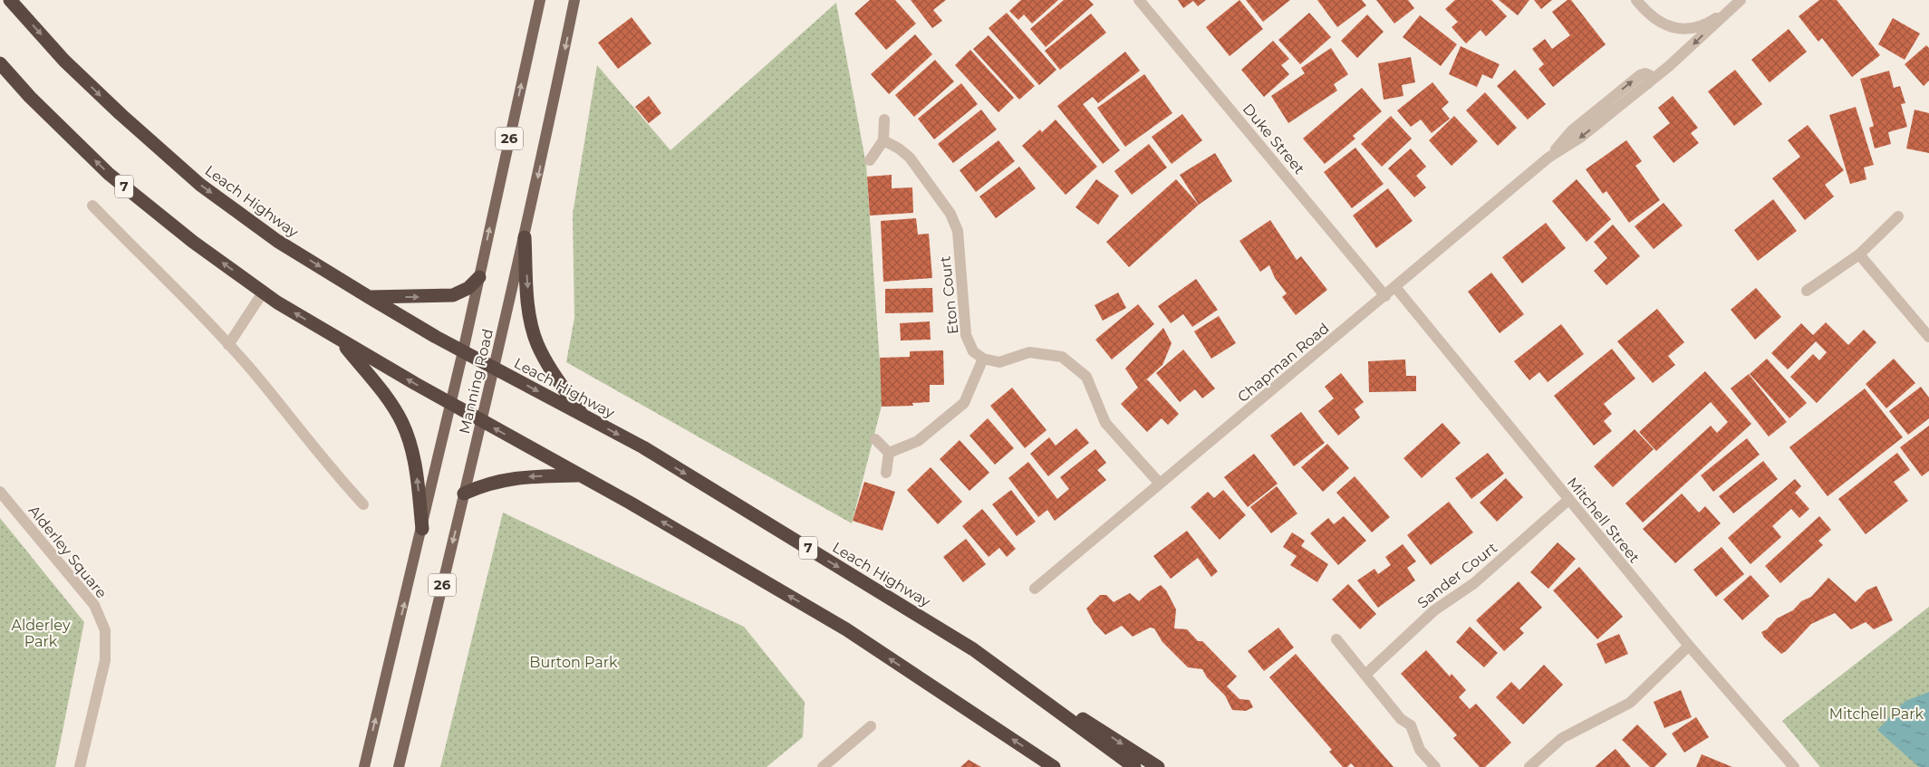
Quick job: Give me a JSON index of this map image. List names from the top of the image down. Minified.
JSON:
{"streets":{"highway":["7","Leach Highway"],"main road":["26","Manning Road"],"street":["Duke Street","Eton Court","Chapman Road","Mitchell Street","Alderley Square","Sander Court"]},"crossings":[["Duke Street","Chapman Road"],["7","Manning Road"],["Leach Highway","Manning Road"],["Chapman Road","Mitchell Street"],["Mitchell Street","Sander Court"]],"one_way":["Chapman Road"],"parks":["Alderley Park","Burton Park","Mitchell Park"]}
